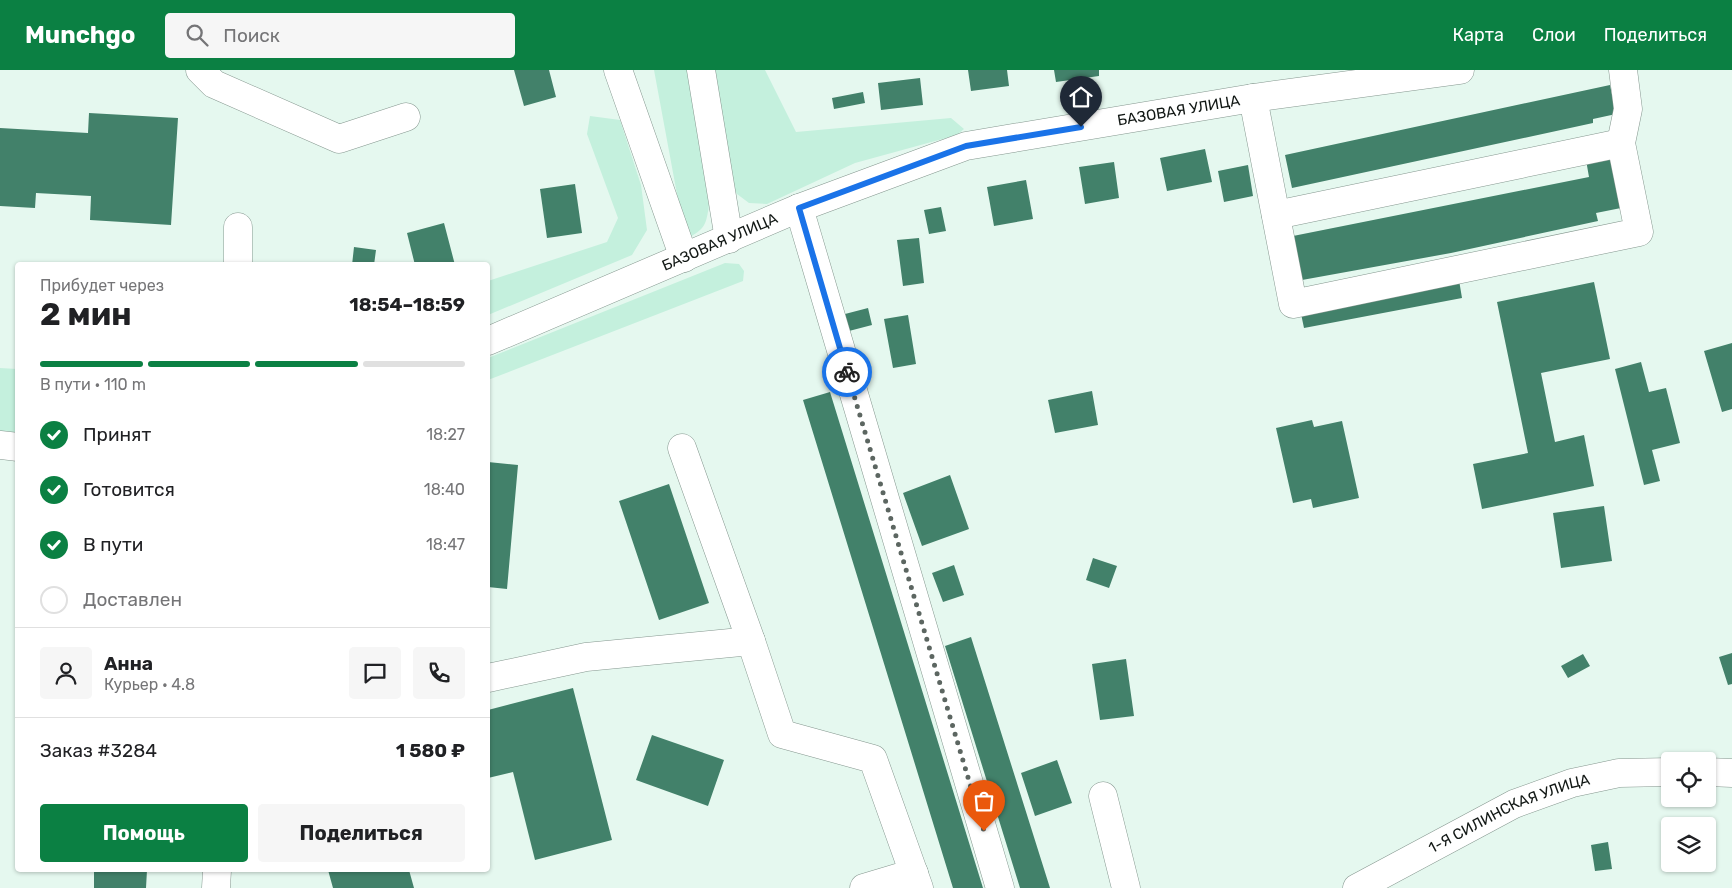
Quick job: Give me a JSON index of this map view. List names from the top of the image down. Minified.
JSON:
{"streets":{"street":["БАЗОВАЯ УЛИЦА","1-Я СИЛИНСКАЯ УЛИЦА"]},"page":{"header":"Munchgo","search":"Поиск","nav":["Карта","Слои","Поделиться"],"heading":["2 мин","Прибудет через","18:54–18:59"],"panel":["Анна","Курьер · 4.8","Заказ #3284","1 580 ₽"],"bar":"В пути · 110 m","list":[["Принят","18:27"],["Готовится","18:40"],["В пути","18:47"],"Доставлен"],"buttons":["Помощь","Поделиться"]}}
